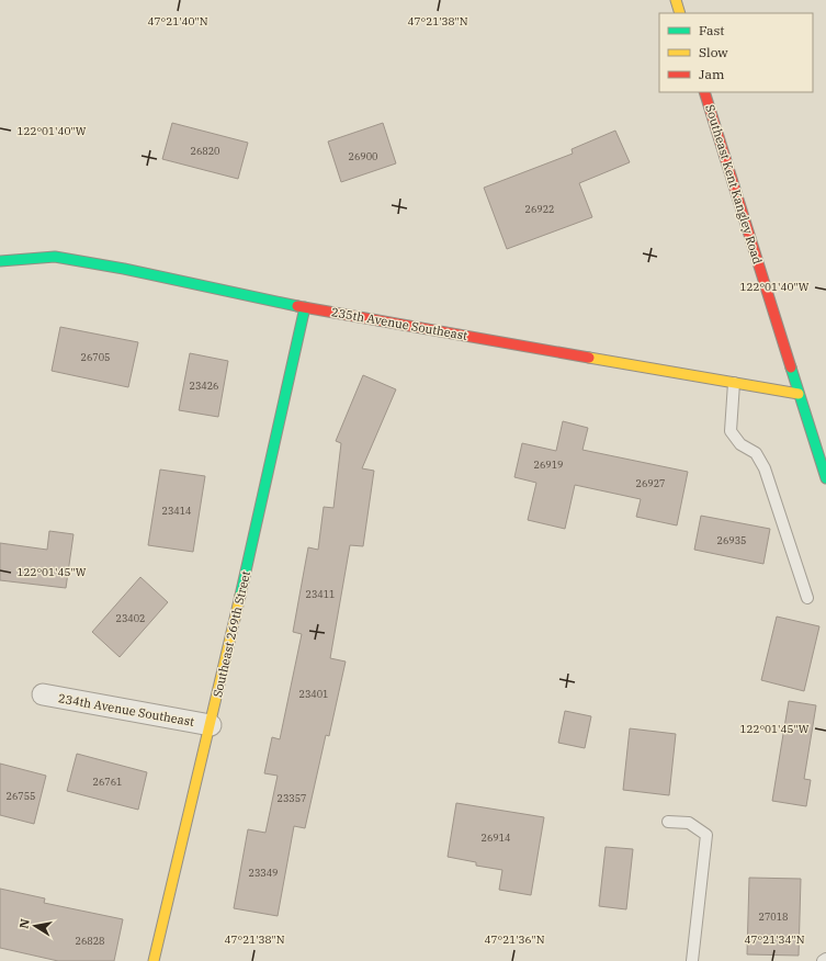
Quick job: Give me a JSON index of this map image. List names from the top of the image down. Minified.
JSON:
{"streets":{"street":["Southeast Kent Kangley Road","235th Avenue Southeast","Southeast 269th Street","234th Avenue Southeast"]},"crossings":[["Southeast Kent Kangley Road","235th Avenue Southeast"],["235th Avenue Southeast","Southeast 269th Street"],["Southeast 269th Street","234th Avenue Southeast"]],"house_numbers":["26820","26900","26922","26705","23426","26919","26927","23414","26935","23411","23402","23401","26761","26755","23357","26914","23349","27018","26828"],"legend":["Fast","Slow","Jam"],"north":"left","coordinates":["47°21'40\"N","47°21'38\"N","122°01'40\"W","122°01'45\"W","47°21'36\"N","47°21'34\"N"]}
